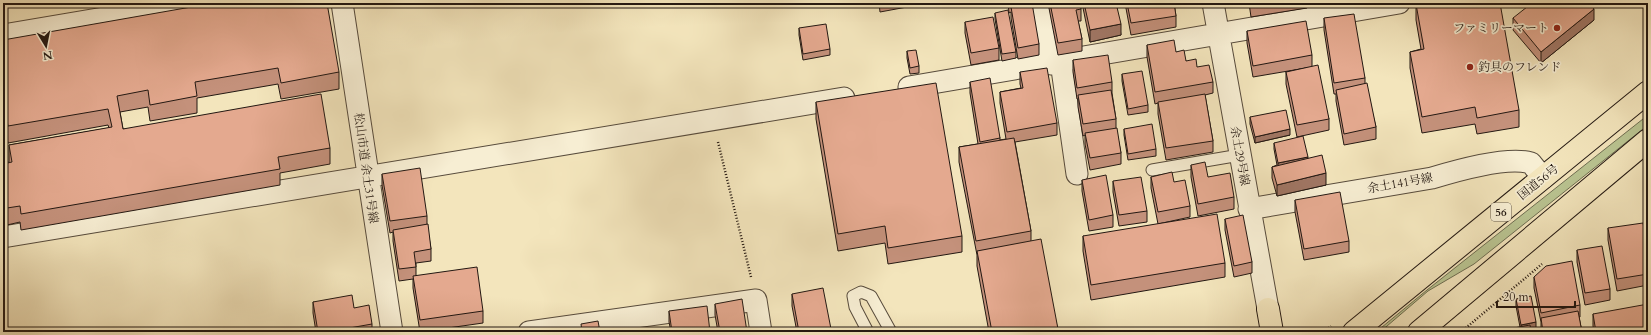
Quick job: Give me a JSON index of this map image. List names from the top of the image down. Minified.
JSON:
{"streets":{"highway":["国道56号","56"],"street":["余土29号線","松山市道 余土31号線","余土141号線"]},"crossings":[["余土29号線","余土141号線"],["国道56号","余土141号線"]],"places":["ファミリーマート","釣具のフレンド"],"scale_bar":"20 m","north":"bottom"}
